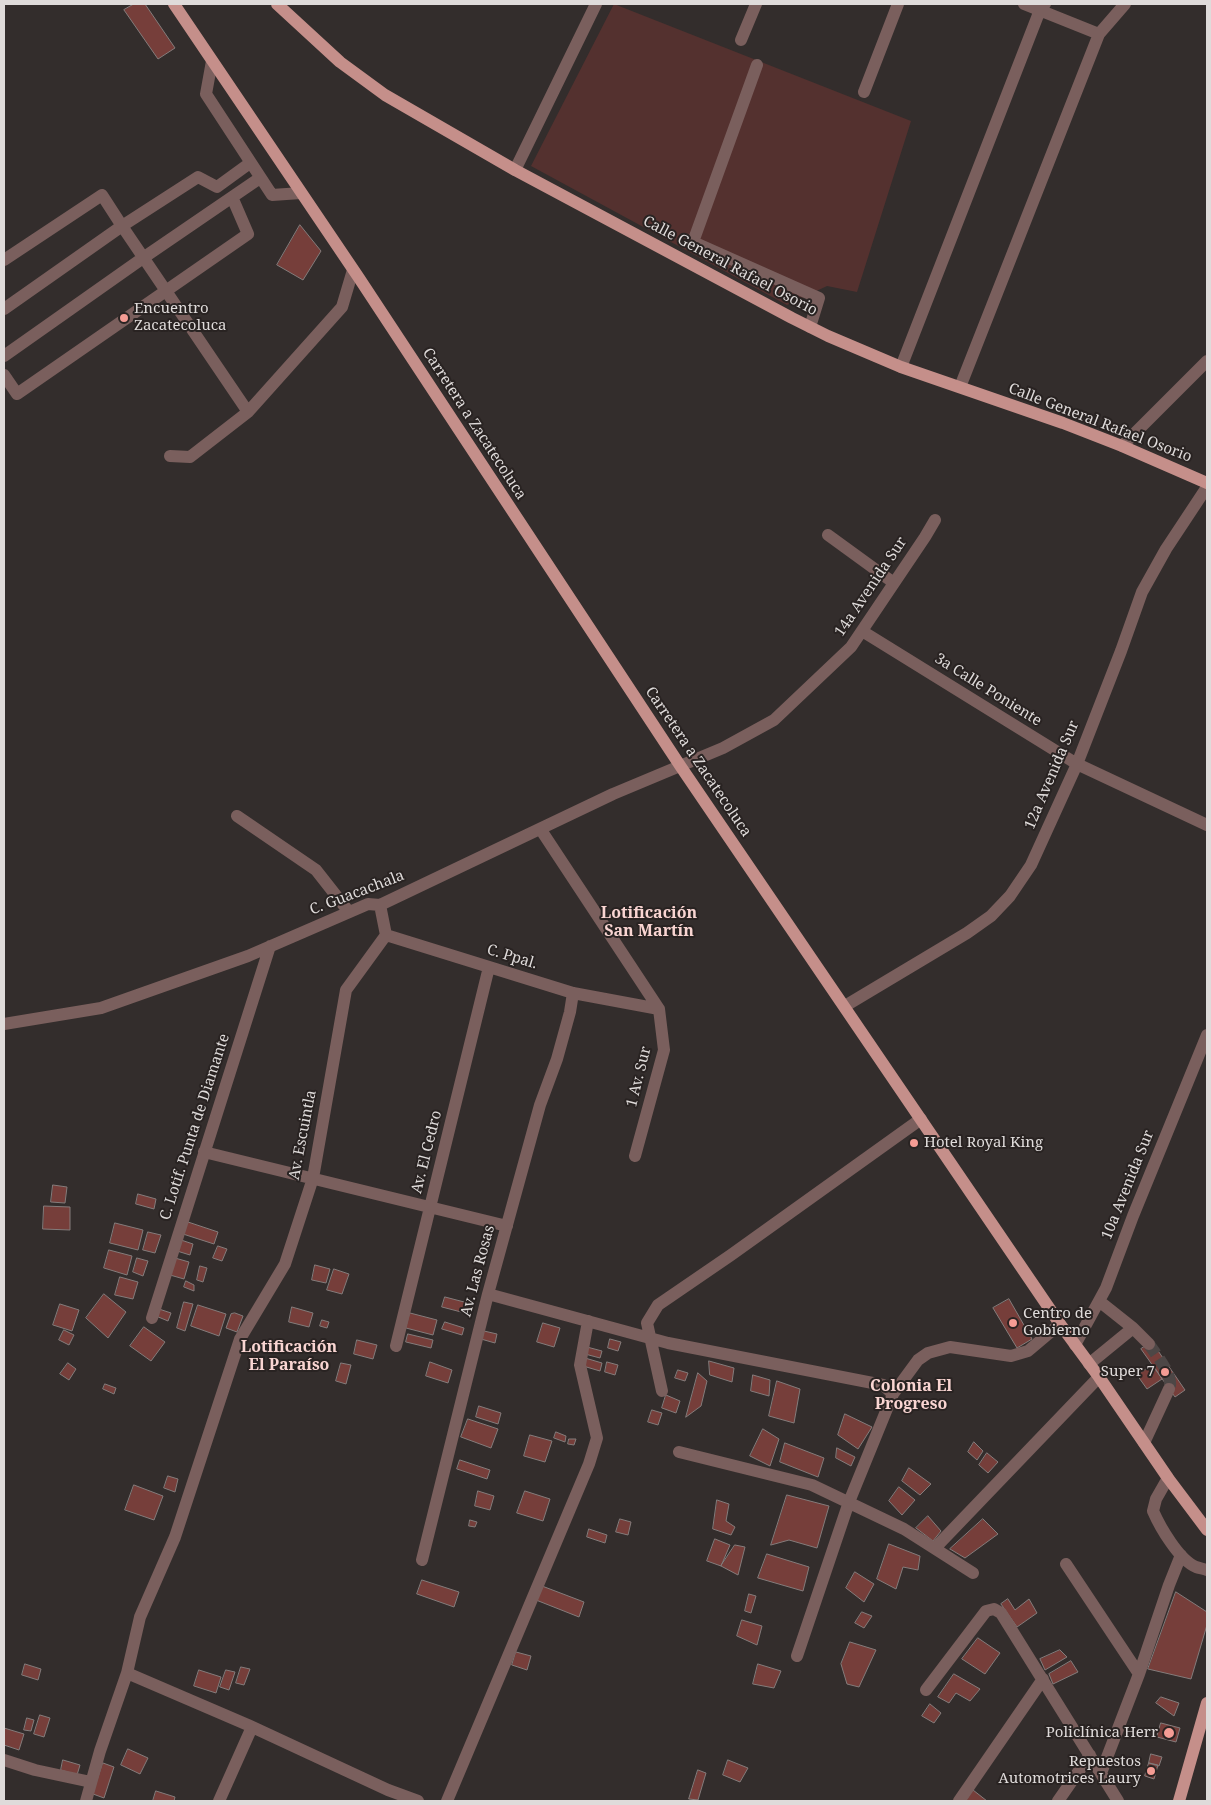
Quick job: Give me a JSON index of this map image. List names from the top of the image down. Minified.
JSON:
{"streets":{"main road":["Calle General Rafael Osorio","Carretera a Zacatecoluca"],"street":["14a Avenida Sur","3a Calle Poniente","12a Avenida Sur","C. Guacachala","C. Ppal.","1 Av. Sur","C. Lotif. Punta de Diamante","Av. Escuintla","Av. El Cedro","10a Avenida Sur","Av. Las Rosas"]},"crossings":[["Carretera a Zacatecoluca","14a Avenida Sur"],["Carretera a Zacatecoluca","12a Avenida Sur"],["Carretera a Zacatecoluca","C. Guacachala"],["Carretera a Zacatecoluca","10a Avenida Sur"],["14a Avenida Sur","3a Calle Poniente"],["14a Avenida Sur","C. Guacachala"],["3a Calle Poniente","12a Avenida Sur"],["C. Guacachala","1 Av. Sur"],["C. Guacachala","C. Lotif. Punta de Diamante"],["C. Ppal.","1 Av. Sur"],["C. Ppal.","Av. Escuintla"],["C. Ppal.","Av. El Cedro"],["C. Ppal.","Av. Las Rosas"]],"districts":["Lotificación San Martín","Lotificación El Paraíso","Colonia El Progreso"],"places":["Encuentro Zacatecoluca","Hotel Royal King","Centro de Gobierno","Super 7","Policlínica Herr","Repuestos Automotrices Laury"]}
